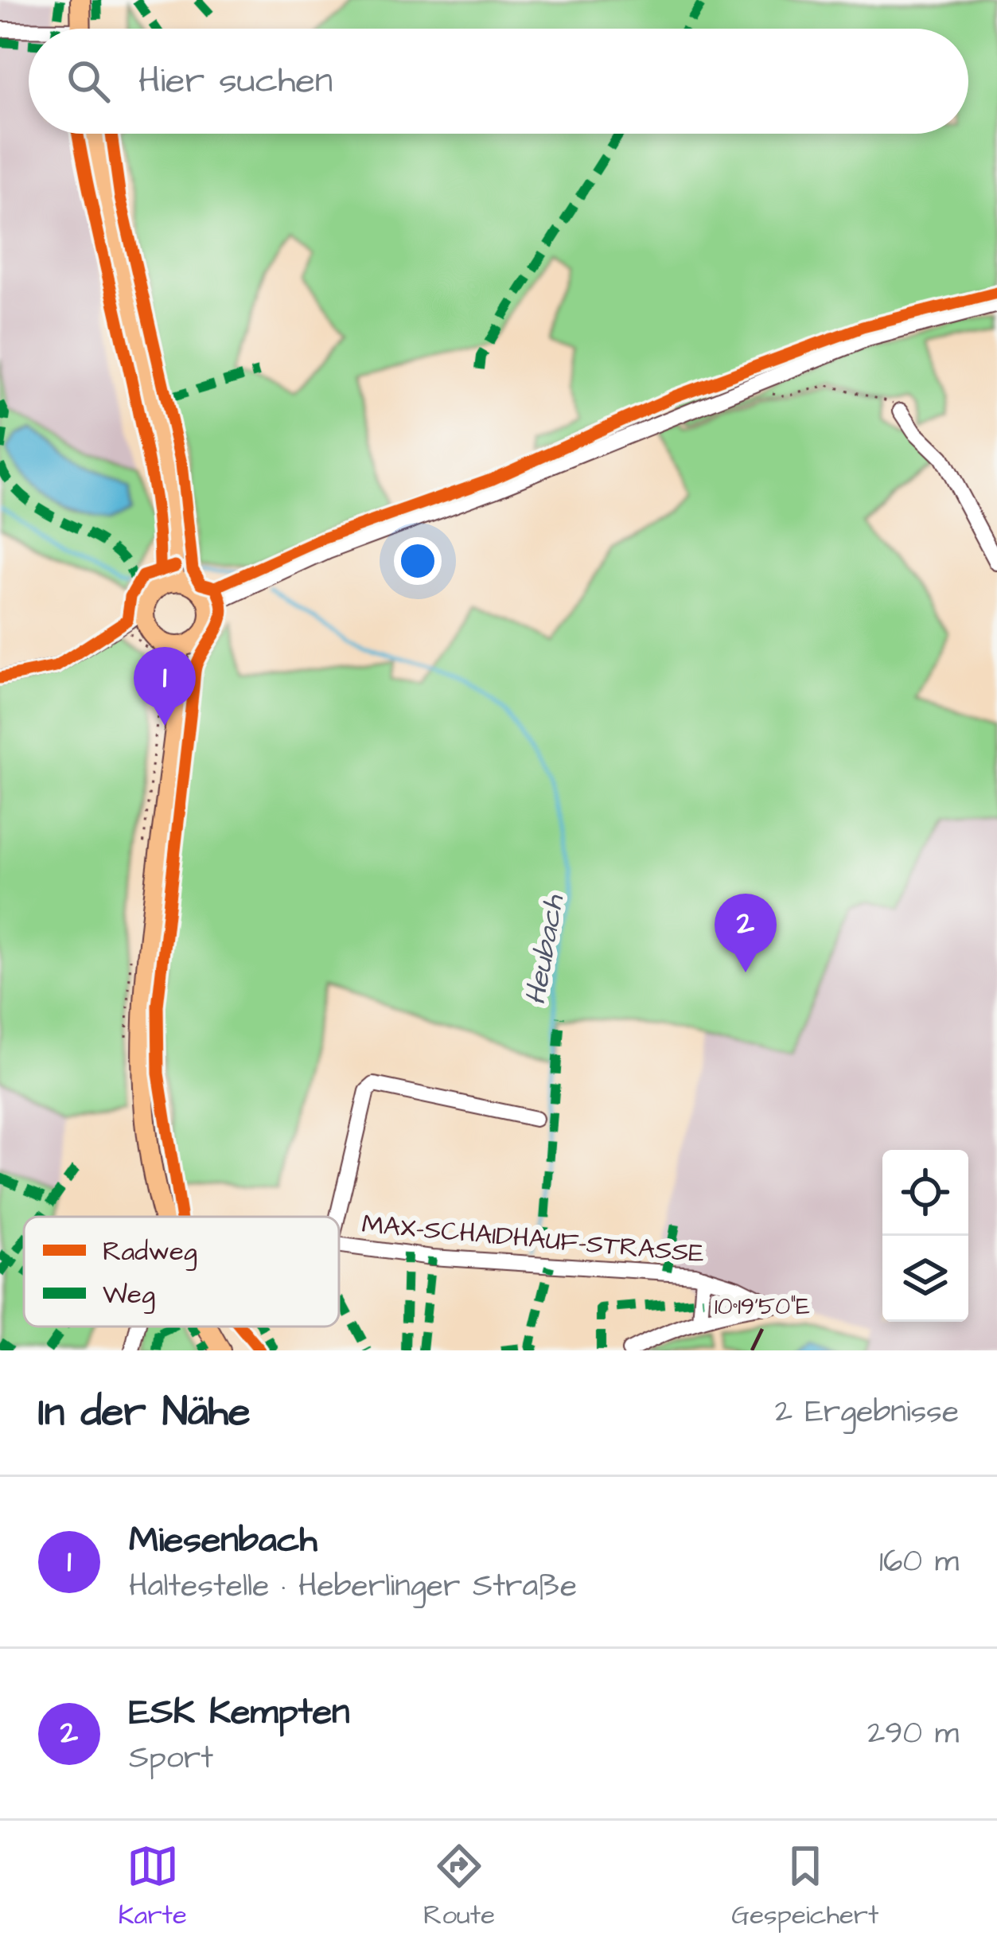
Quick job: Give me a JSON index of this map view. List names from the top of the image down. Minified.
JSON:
{"streets":{"street":["MAX-SCHAIDHAUF-STRASSE"]},"water":["Heubach"],"legend":["Radweg","Weg"],"page":{"search":"Hier suchen","pins":["1","2"],"heading":["In der Nähe","2 Ergebnisse"],"list":[{"mark":"1","name":"Miesenbach","note":"Haltestelle · Heberlinger Straße","value":"160 m"},{"mark":"2","name":"ESK Kempten","note":"Sport","value":"290 m"}],"nav":["Karte","Route","Gespeichert"]},"coordinates":["10°19'50\"E"]}
